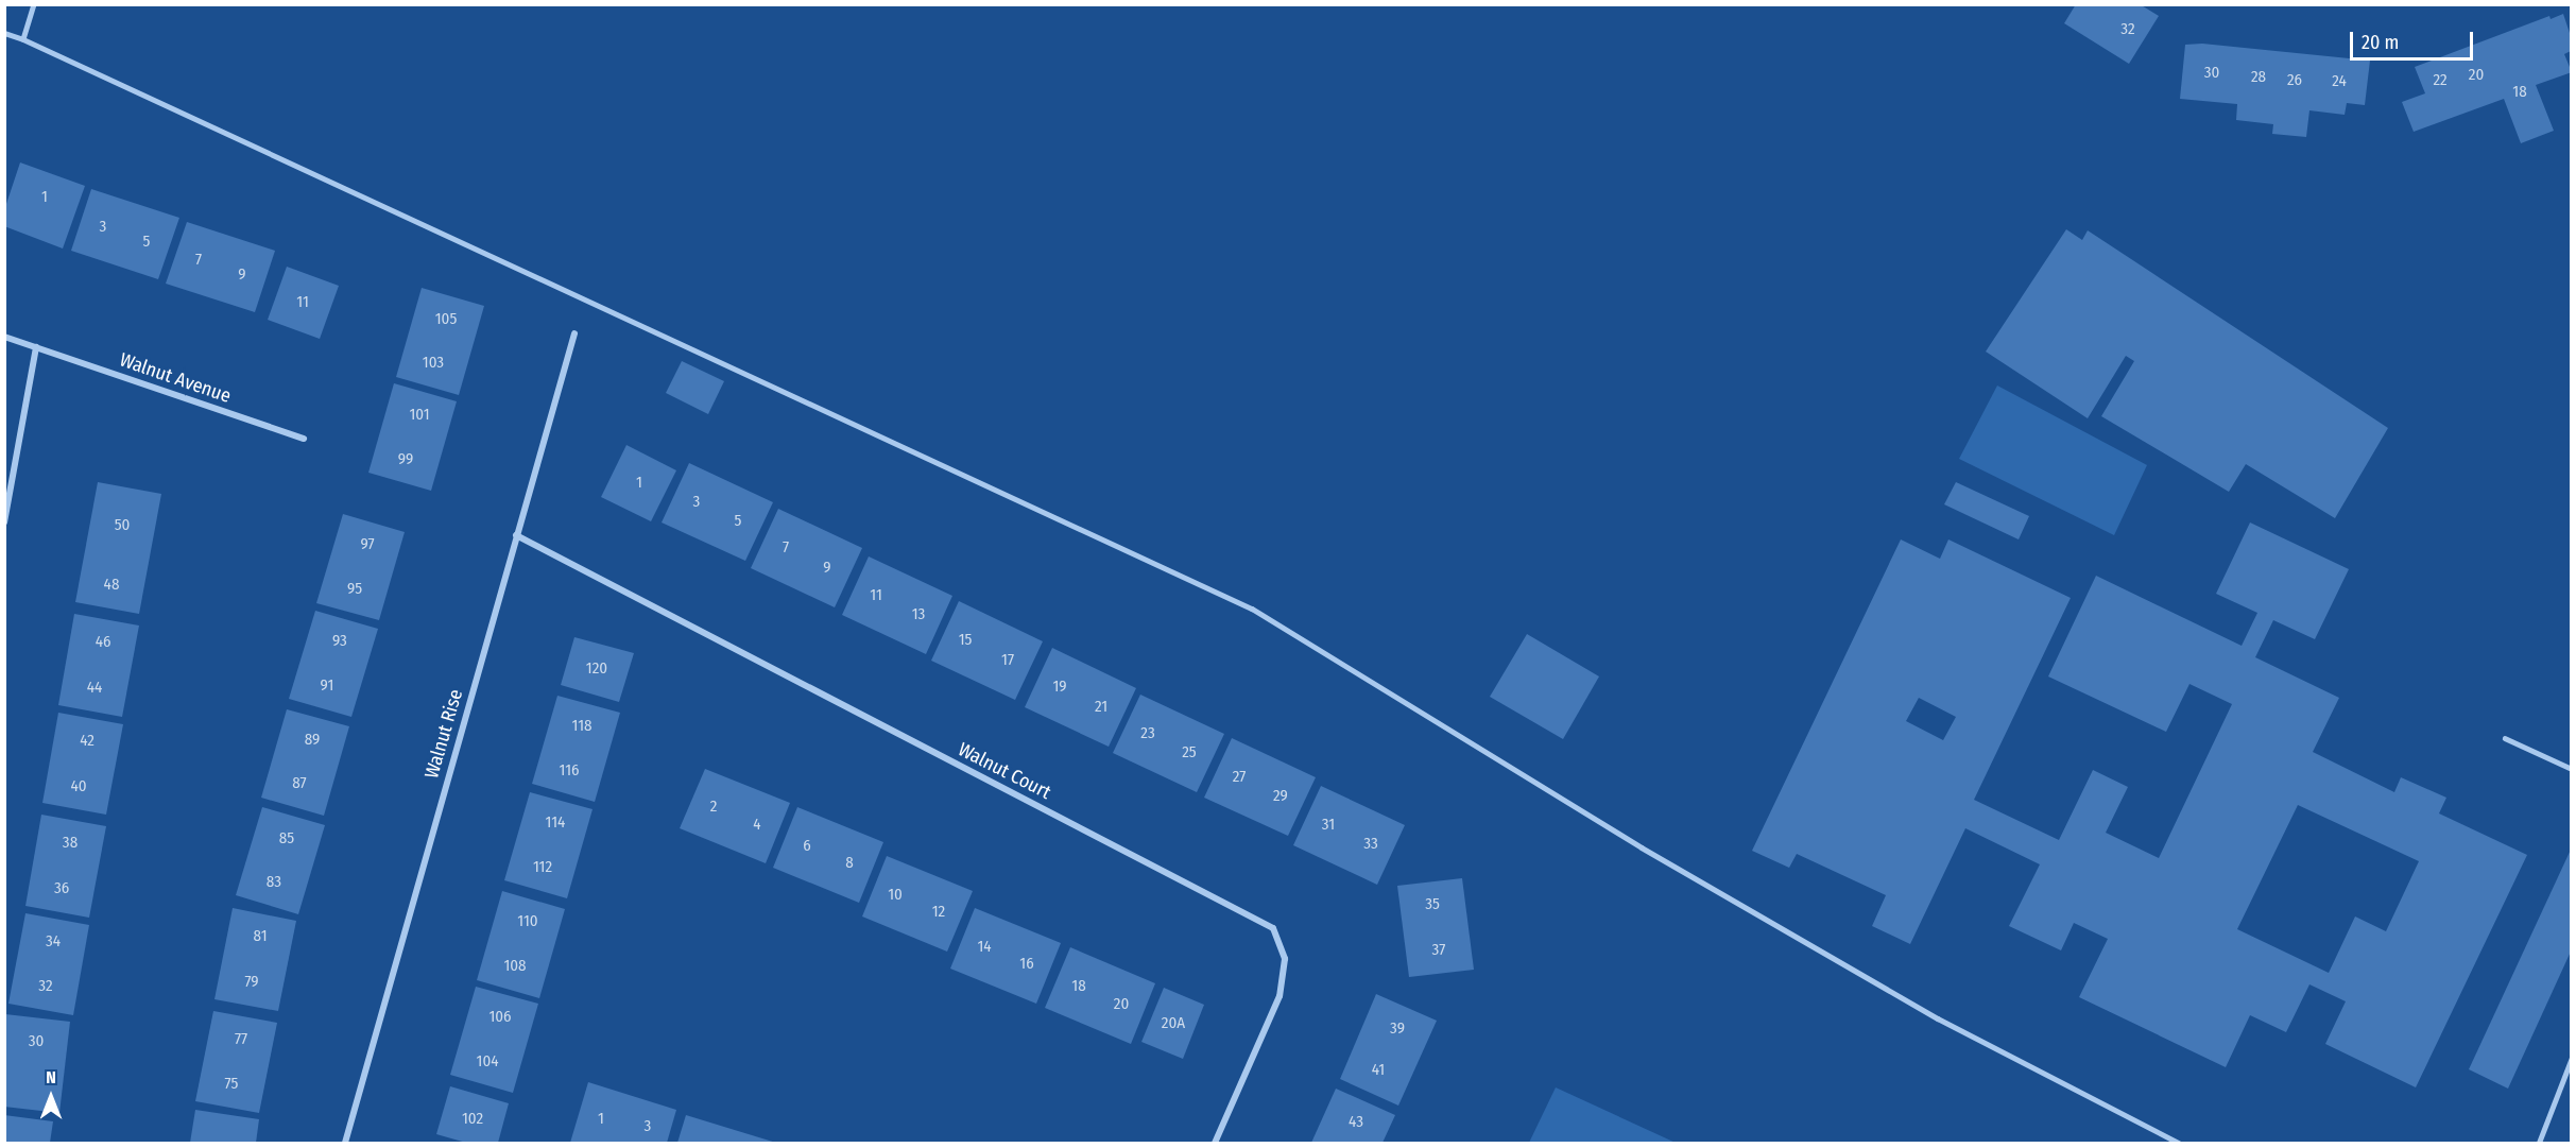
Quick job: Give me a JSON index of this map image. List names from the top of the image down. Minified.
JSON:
{"streets":{"street":["Walnut Avenue","Walnut Rise","Walnut Court"]},"crossings":[["Walnut Rise","Walnut Court"]],"house_numbers":["32","30","20","28","26","22","24","18","1","3","5","7","9","11","105","103","101","99","1","3","5","50","97","7","9","48","95","11","13","15","93","46","17","120","91","19","44","21","118","23","89","42","25","116","27","87","40","29","2","114","4","31","85","38","33","6","8","112","83","36","10","35","12","110","81","34","14","37","16","108","79","32","18","20","106","20A","39","77","30","104","41","75","102","1","43","3"],"scale_bar":"20 m","north":"top"}
